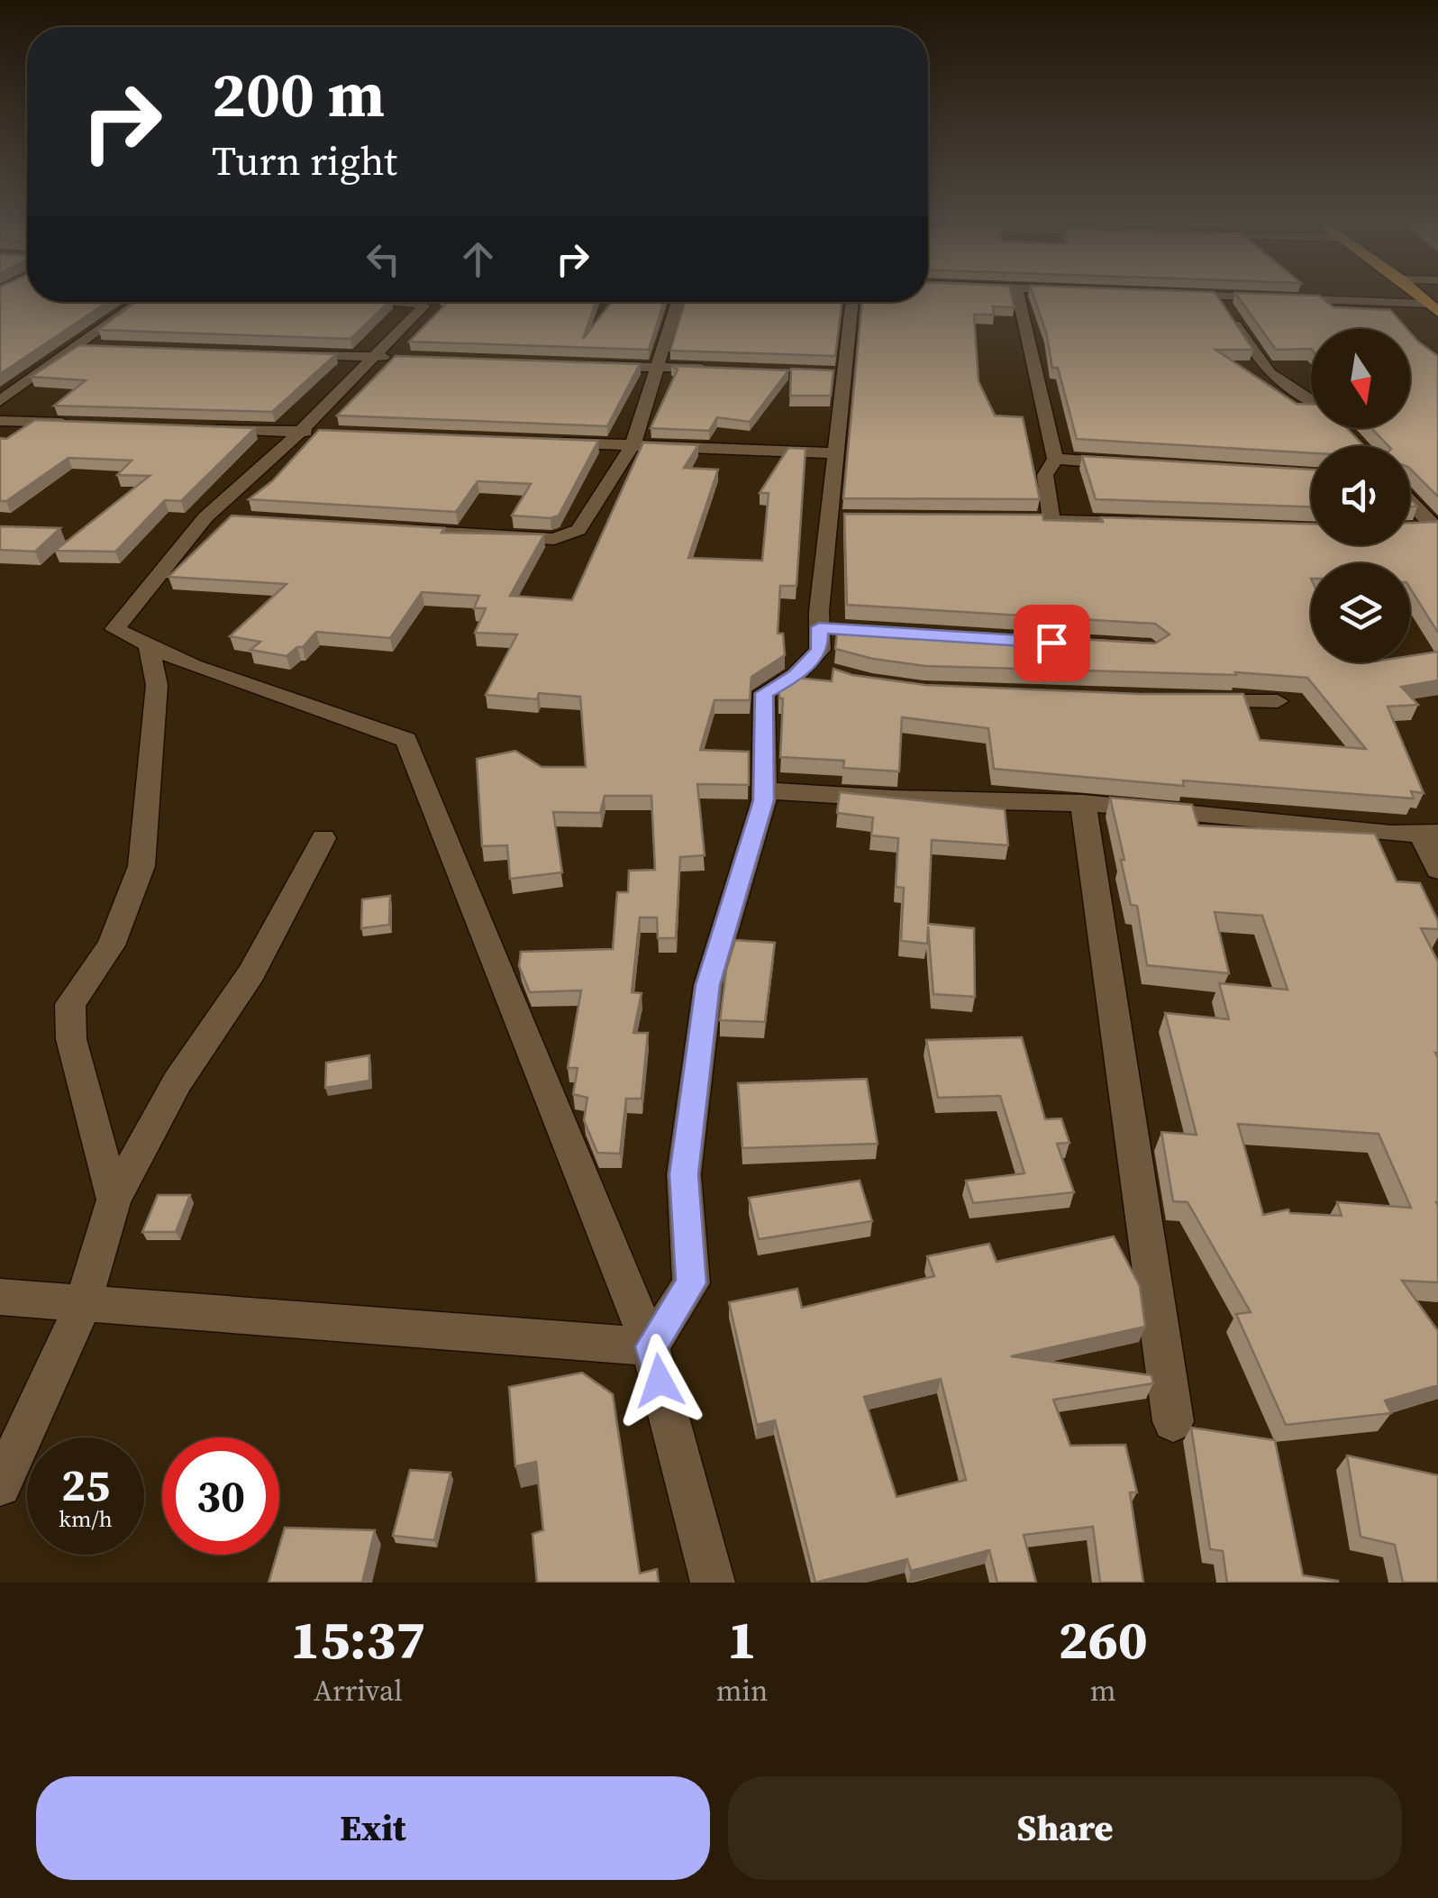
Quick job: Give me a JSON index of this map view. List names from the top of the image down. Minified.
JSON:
{"north":"bottom","page":{"turn":["200 m","Turn right"],"speed":"25 km/h","limit":"30","eta":["15:37","Arrival","1","min","260","m"],"buttons":["Exit","Share"]}}
